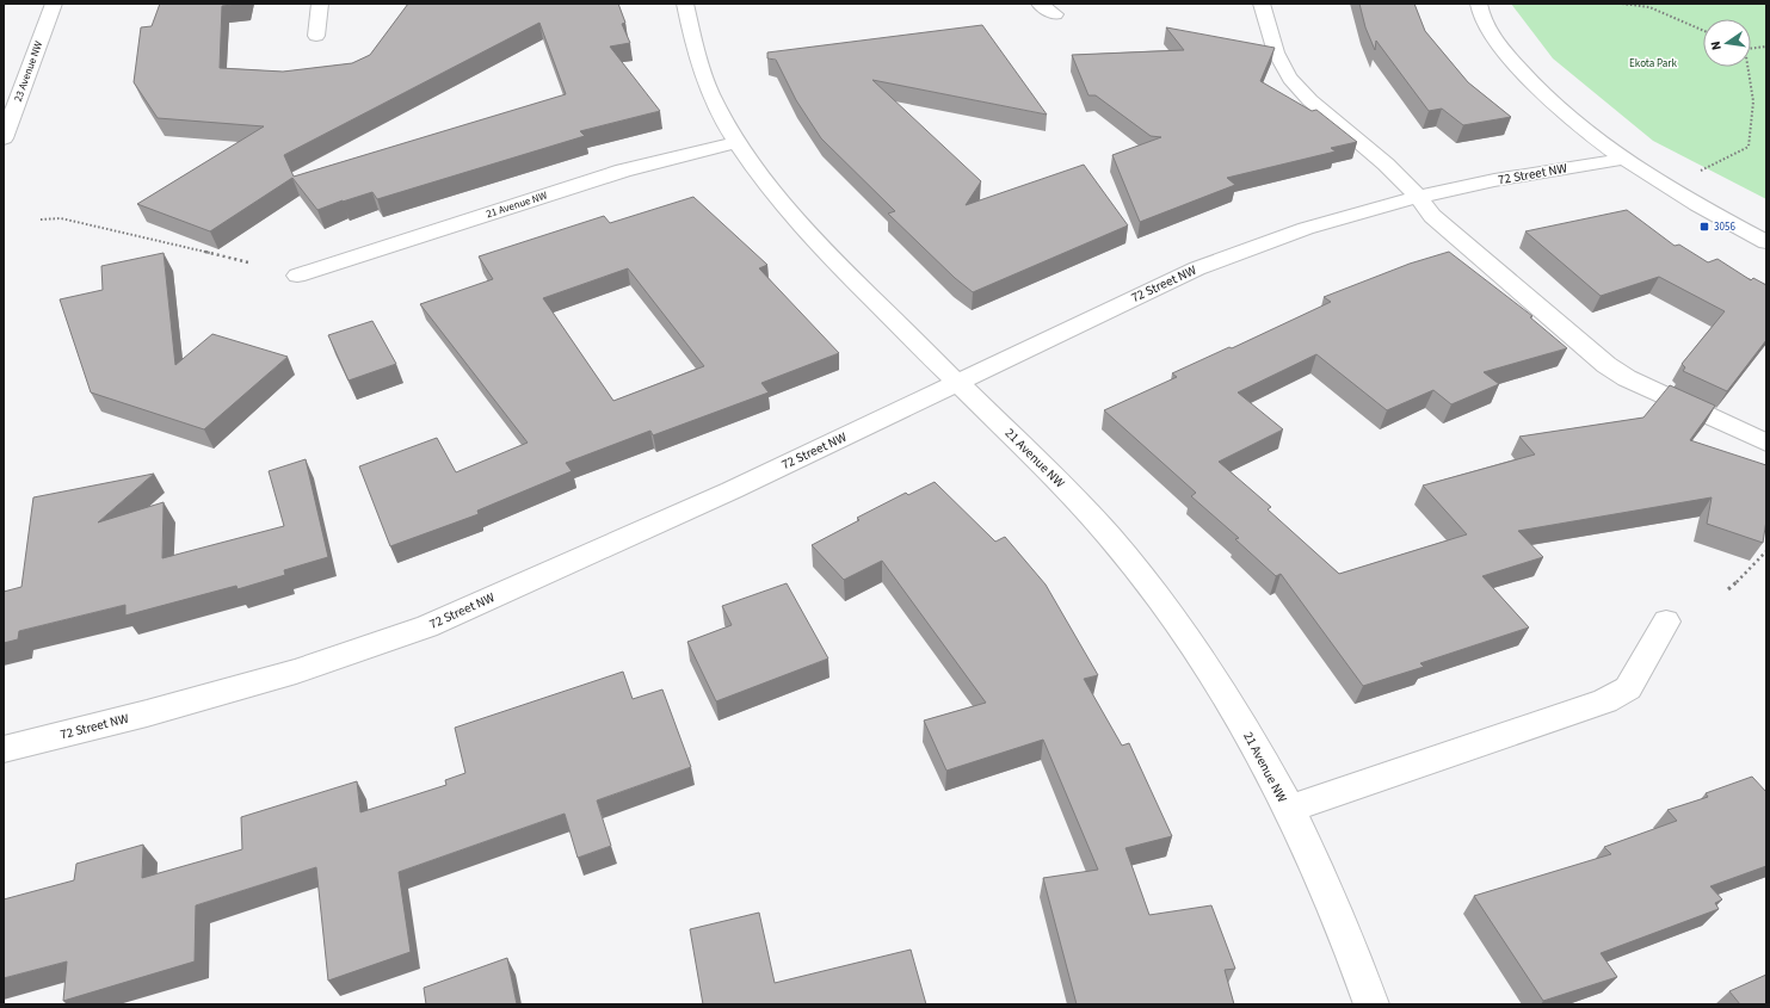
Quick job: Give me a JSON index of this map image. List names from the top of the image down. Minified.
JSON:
{"streets":{"street":["23 Avenue NW","72 Street NW","21 Avenue NW"]},"crossings":[["72 Street NW","21 Avenue NW"]],"parks":["Ekota Park"],"places":{"transit":["3056"]},"north":"left"}
